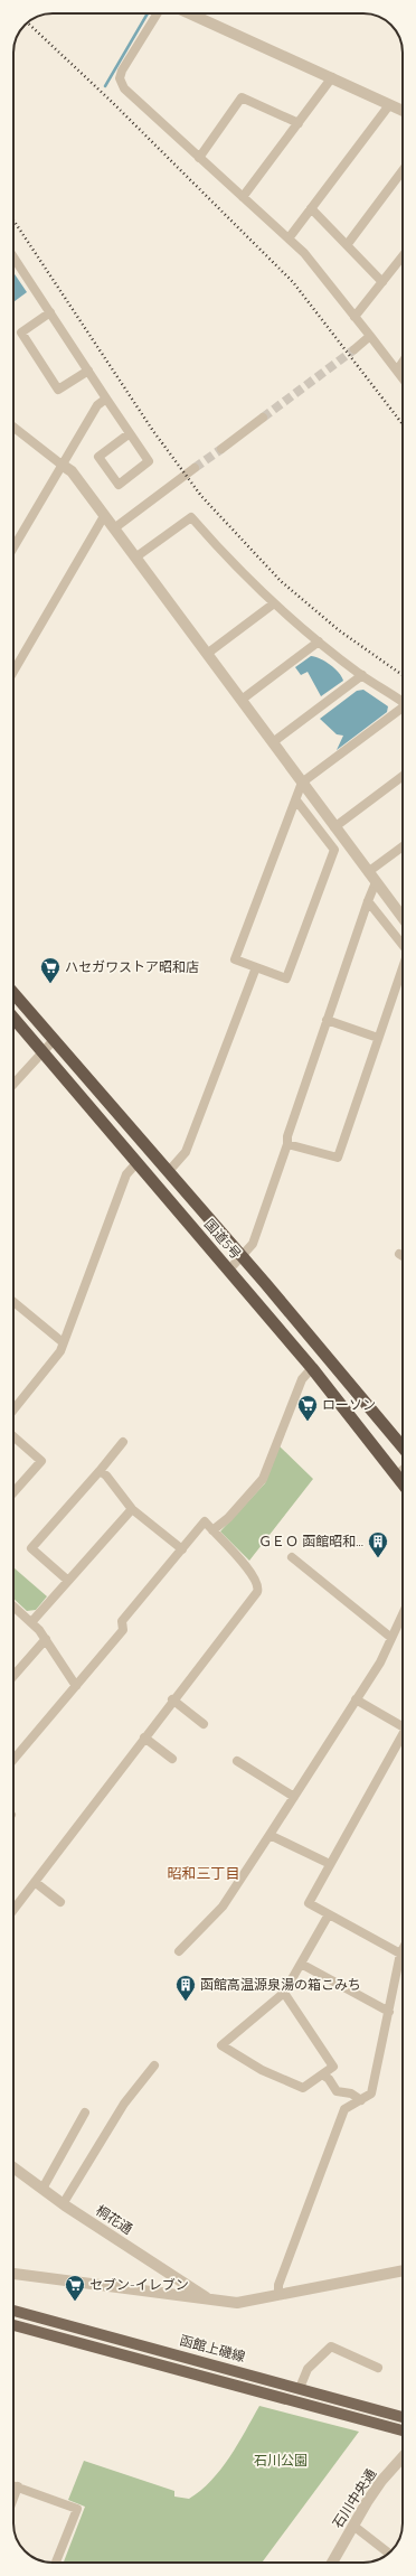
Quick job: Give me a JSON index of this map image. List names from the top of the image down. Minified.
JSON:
{"streets":{"highway":["国道5号"],"main road":["函館上磯線"],"street":["桐花通","石川中央通"]},"districts":["昭和三丁目"],"parks":["石川公園"],"places":{"supermarket":["ハセガワストア昭和店","ローソン","セブン-イレブン"],"building":["ＧＥＯ 函館昭和…","函館高温源泉湯の箱こみち"]}}
